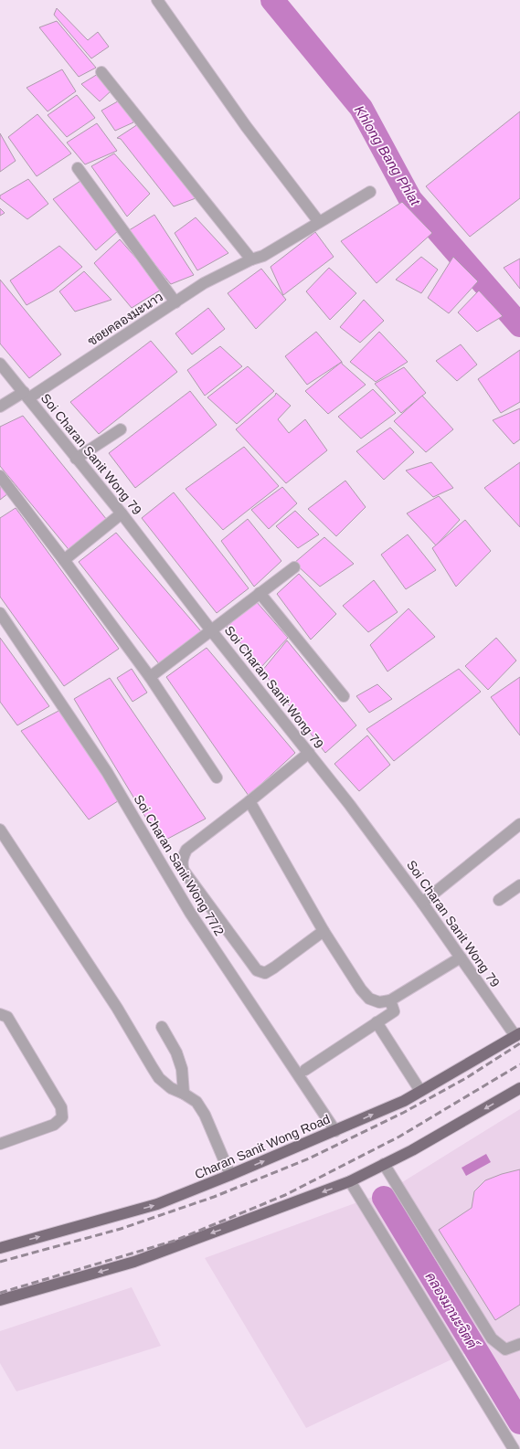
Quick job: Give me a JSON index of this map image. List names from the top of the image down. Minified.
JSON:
{"streets":{"main road":["Charan Sanit Wong Road"],"street":["ซอยคลองมะนาว","Soi Charan Sanit Wong 79","Soi Charan Sanit Wong 77/2"]},"crossings":[["ซอยคลองมะนาว","Soi Charan Sanit Wong 79"],["Soi Charan Sanit Wong 79","Charan Sanit Wong Road"],["Soi Charan Sanit Wong 77/2","Charan Sanit Wong Road"]],"water":["Khlong Bang Phlat","คลองมานะจิตต์"]}
